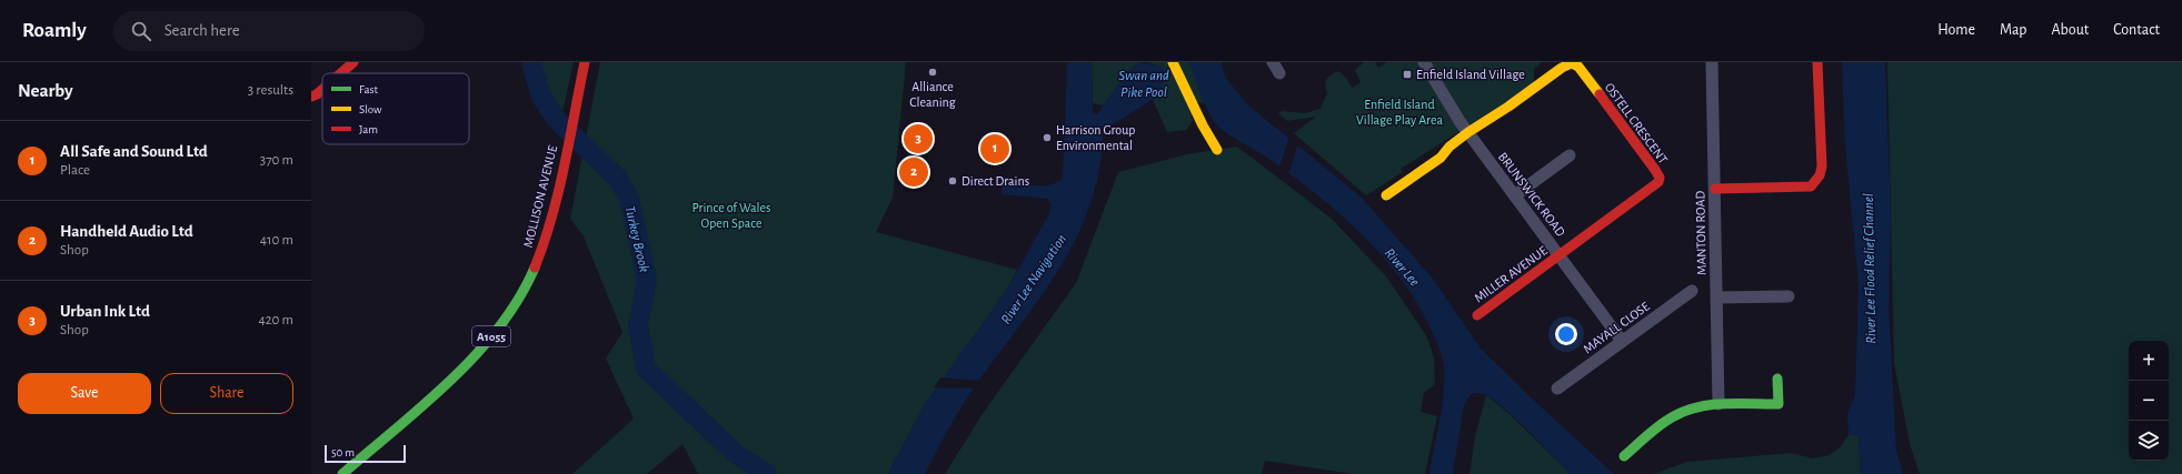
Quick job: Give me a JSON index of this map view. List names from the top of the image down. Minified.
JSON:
{"streets":{"street":["OSTELL CRESCENT","BRUNSWICK ROAD","MOLLISON AVENUE","MANTON ROAD","MILLER AVENUE","MAYALL CLOSE","A1055"]},"crossings":[["OSTELL CRESCENT","BRUNSWICK ROAD"],["OSTELL CRESCENT","MILLER AVENUE"],["BRUNSWICK ROAD","MILLER AVENUE"],["BRUNSWICK ROAD","MAYALL CLOSE"]],"water":["Swan and Pike Pool","Turkey Brook","River Lee","River Lee Flood Relief Channel","River Lee Navigation"],"parks":["Enfield Island Village Play Area","Prince of Wales Open Space"],"places":{"other":["Alliance Cleaning","Harrison Group Environmental","Direct Drains"],"transit":["Enfield Island Village"]},"legend":["Fast","Slow","Jam"],"scale_bar":"50 m","page":{"header":"Roamly","search":"Search here","nav":["Home","Map","About","Contact"],"heading":["Nearby","3 results"],"list":[{"mark":"1","name":"All Safe and Sound Ltd","note":"Place","value":"370 m"},{"mark":"2","name":"Handheld Audio Ltd","note":"Shop","value":"410 m"},{"mark":"3","name":"Urban Ink Ltd","note":"Shop","value":"420 m"}],"pins":["3","1","2"],"map_buttons":["+","−"],"buttons":["Save","Share"],"scale":"50 m"}}
